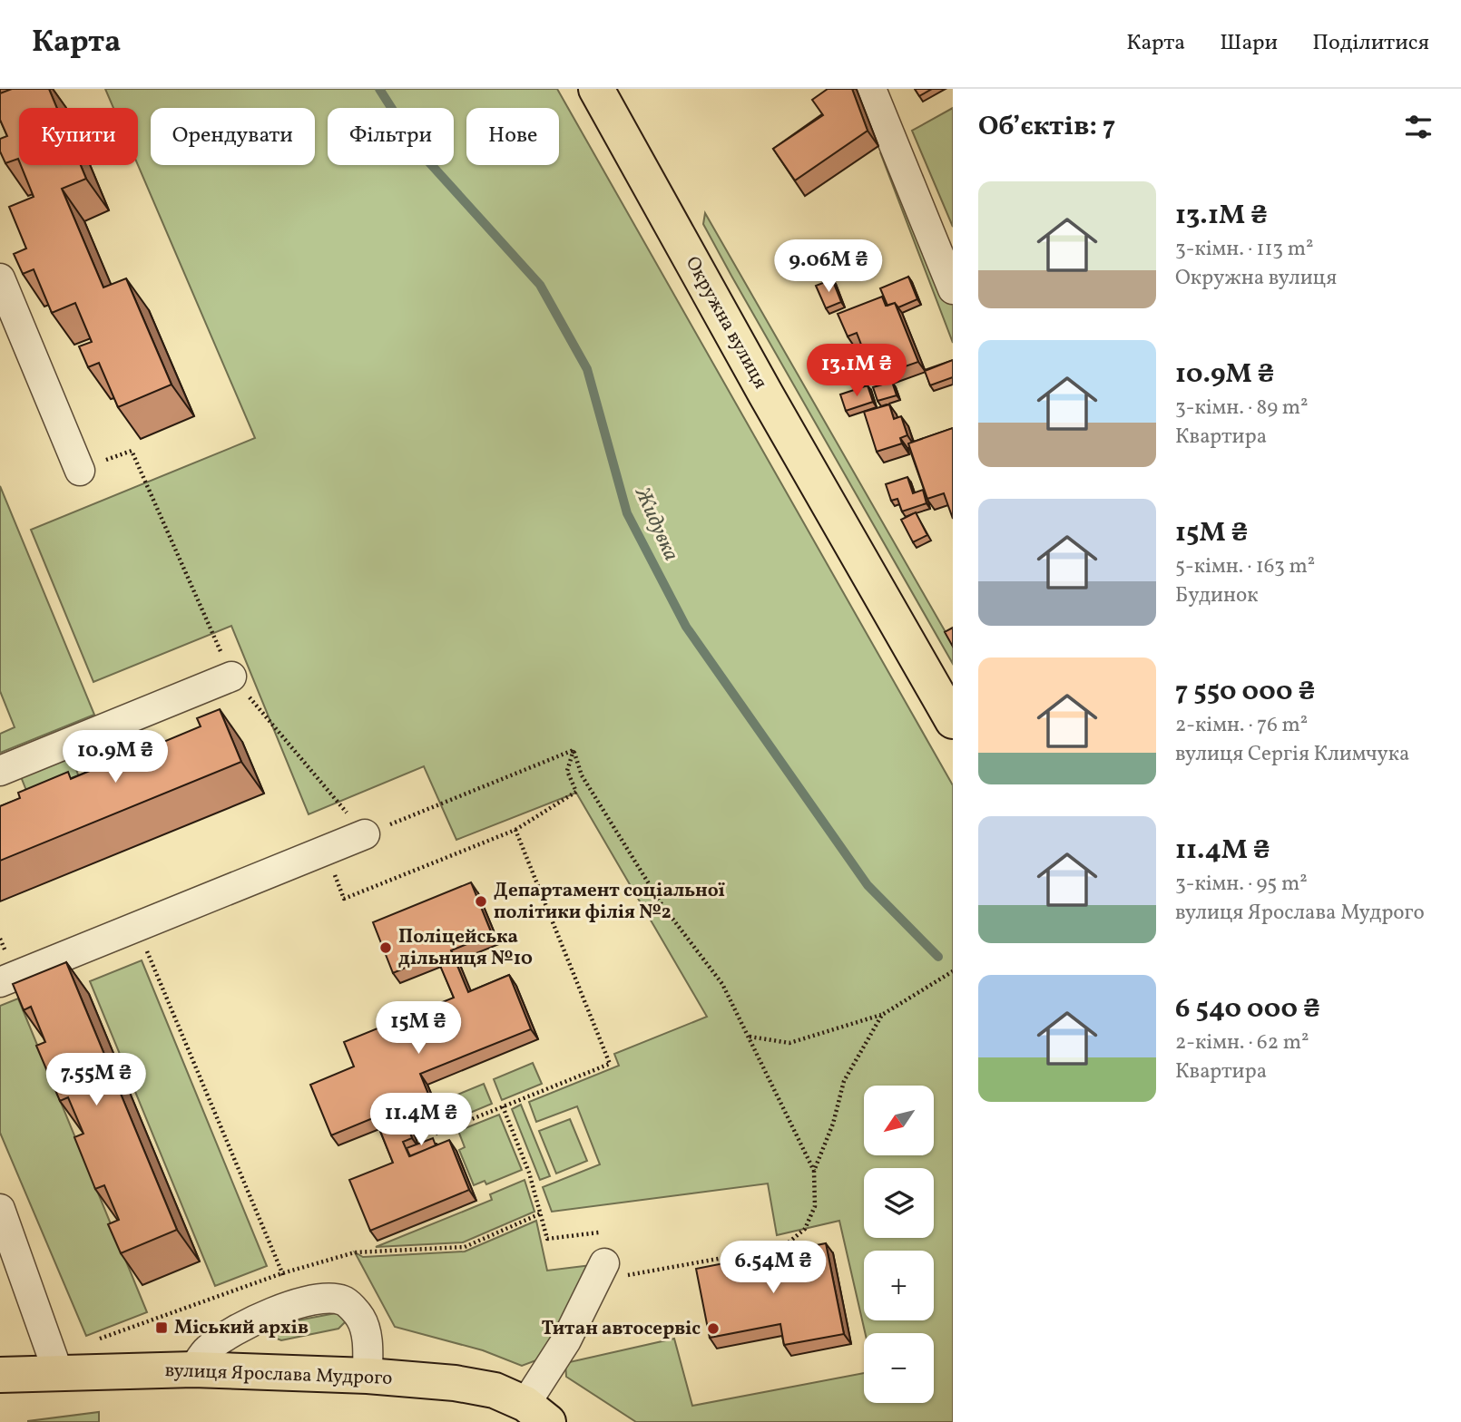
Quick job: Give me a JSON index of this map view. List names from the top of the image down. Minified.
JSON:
{"streets":{"main road":["Окружна вулиця","вулиця Ярослава Мудрого"]},"water":["Жидувка"],"places":{"other":["Департамент соціальної політики філія №2","Поліцейська дільниця №10","Титан автосервіс"],"transit":["Міський архів"]},"north":"bottom left","page":{"header":"Карта","nav":["Карта","Шари","Поділитися"],"heading":"Об’єктів: 7","chip":["Купити","Орендувати","Фільтри","Нове"],"list":[{"name":"13.1M ₴","note":"3-кімн. · 113 m² · Окружна вулиця"},{"name":"10.9M ₴","note":"3-кімн. · 89 m² · Квартира"},{"name":"15M ₴","note":"5-кімн. · 163 m² · Будинок"},{"name":"7 550 000 ₴","note":"2-кімн. · 76 m² · вулиця Сергія Климчука"},{"name":"11.4M ₴","note":"3-кімн. · 95 m² · вулиця Ярослава Мудрого"},{"name":"6 540 000 ₴","note":"2-кімн. · 62 m² · Квартира"}],"price":["9.06M ₴","13.1M ₴","10.9M ₴","15M ₴","7.55M ₴","11.4M ₴","6.54M ₴"],"map_buttons":["+","−"]}}
